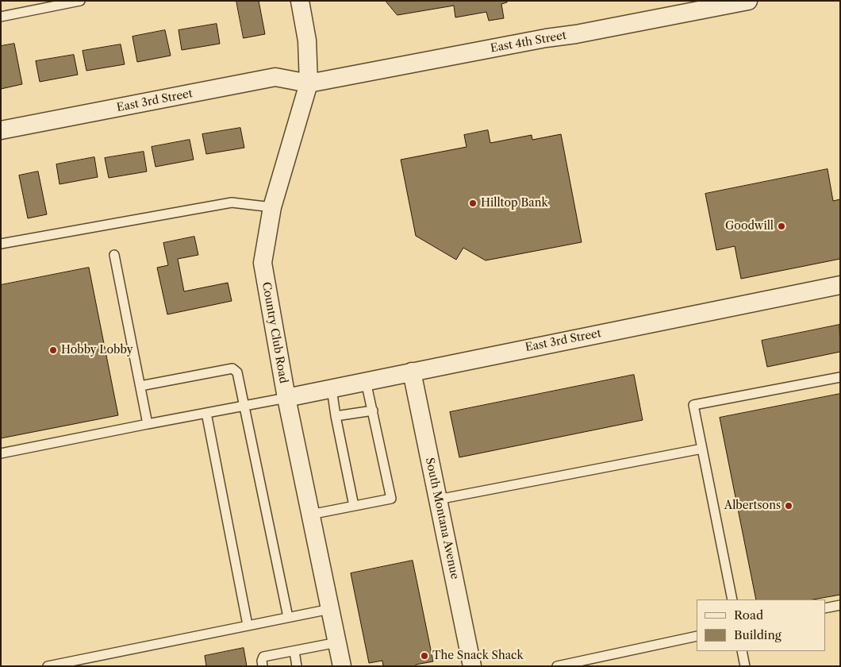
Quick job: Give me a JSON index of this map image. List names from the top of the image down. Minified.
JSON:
{"streets":{"street":["East 4th Street","East 3rd Street","Country Club Road","South Montana Avenue"]},"crossings":[["East 4th Street","East 3rd Street"],["East 4th Street","Country Club Road"],["East 3rd Street","Country Club Road"],["East 3rd Street","South Montana Avenue"]],"places":["Hilltop Bank","Goodwill","Hobby Lobby","Albertsons","The Snack Shack"],"legend":["Road","Building"]}
